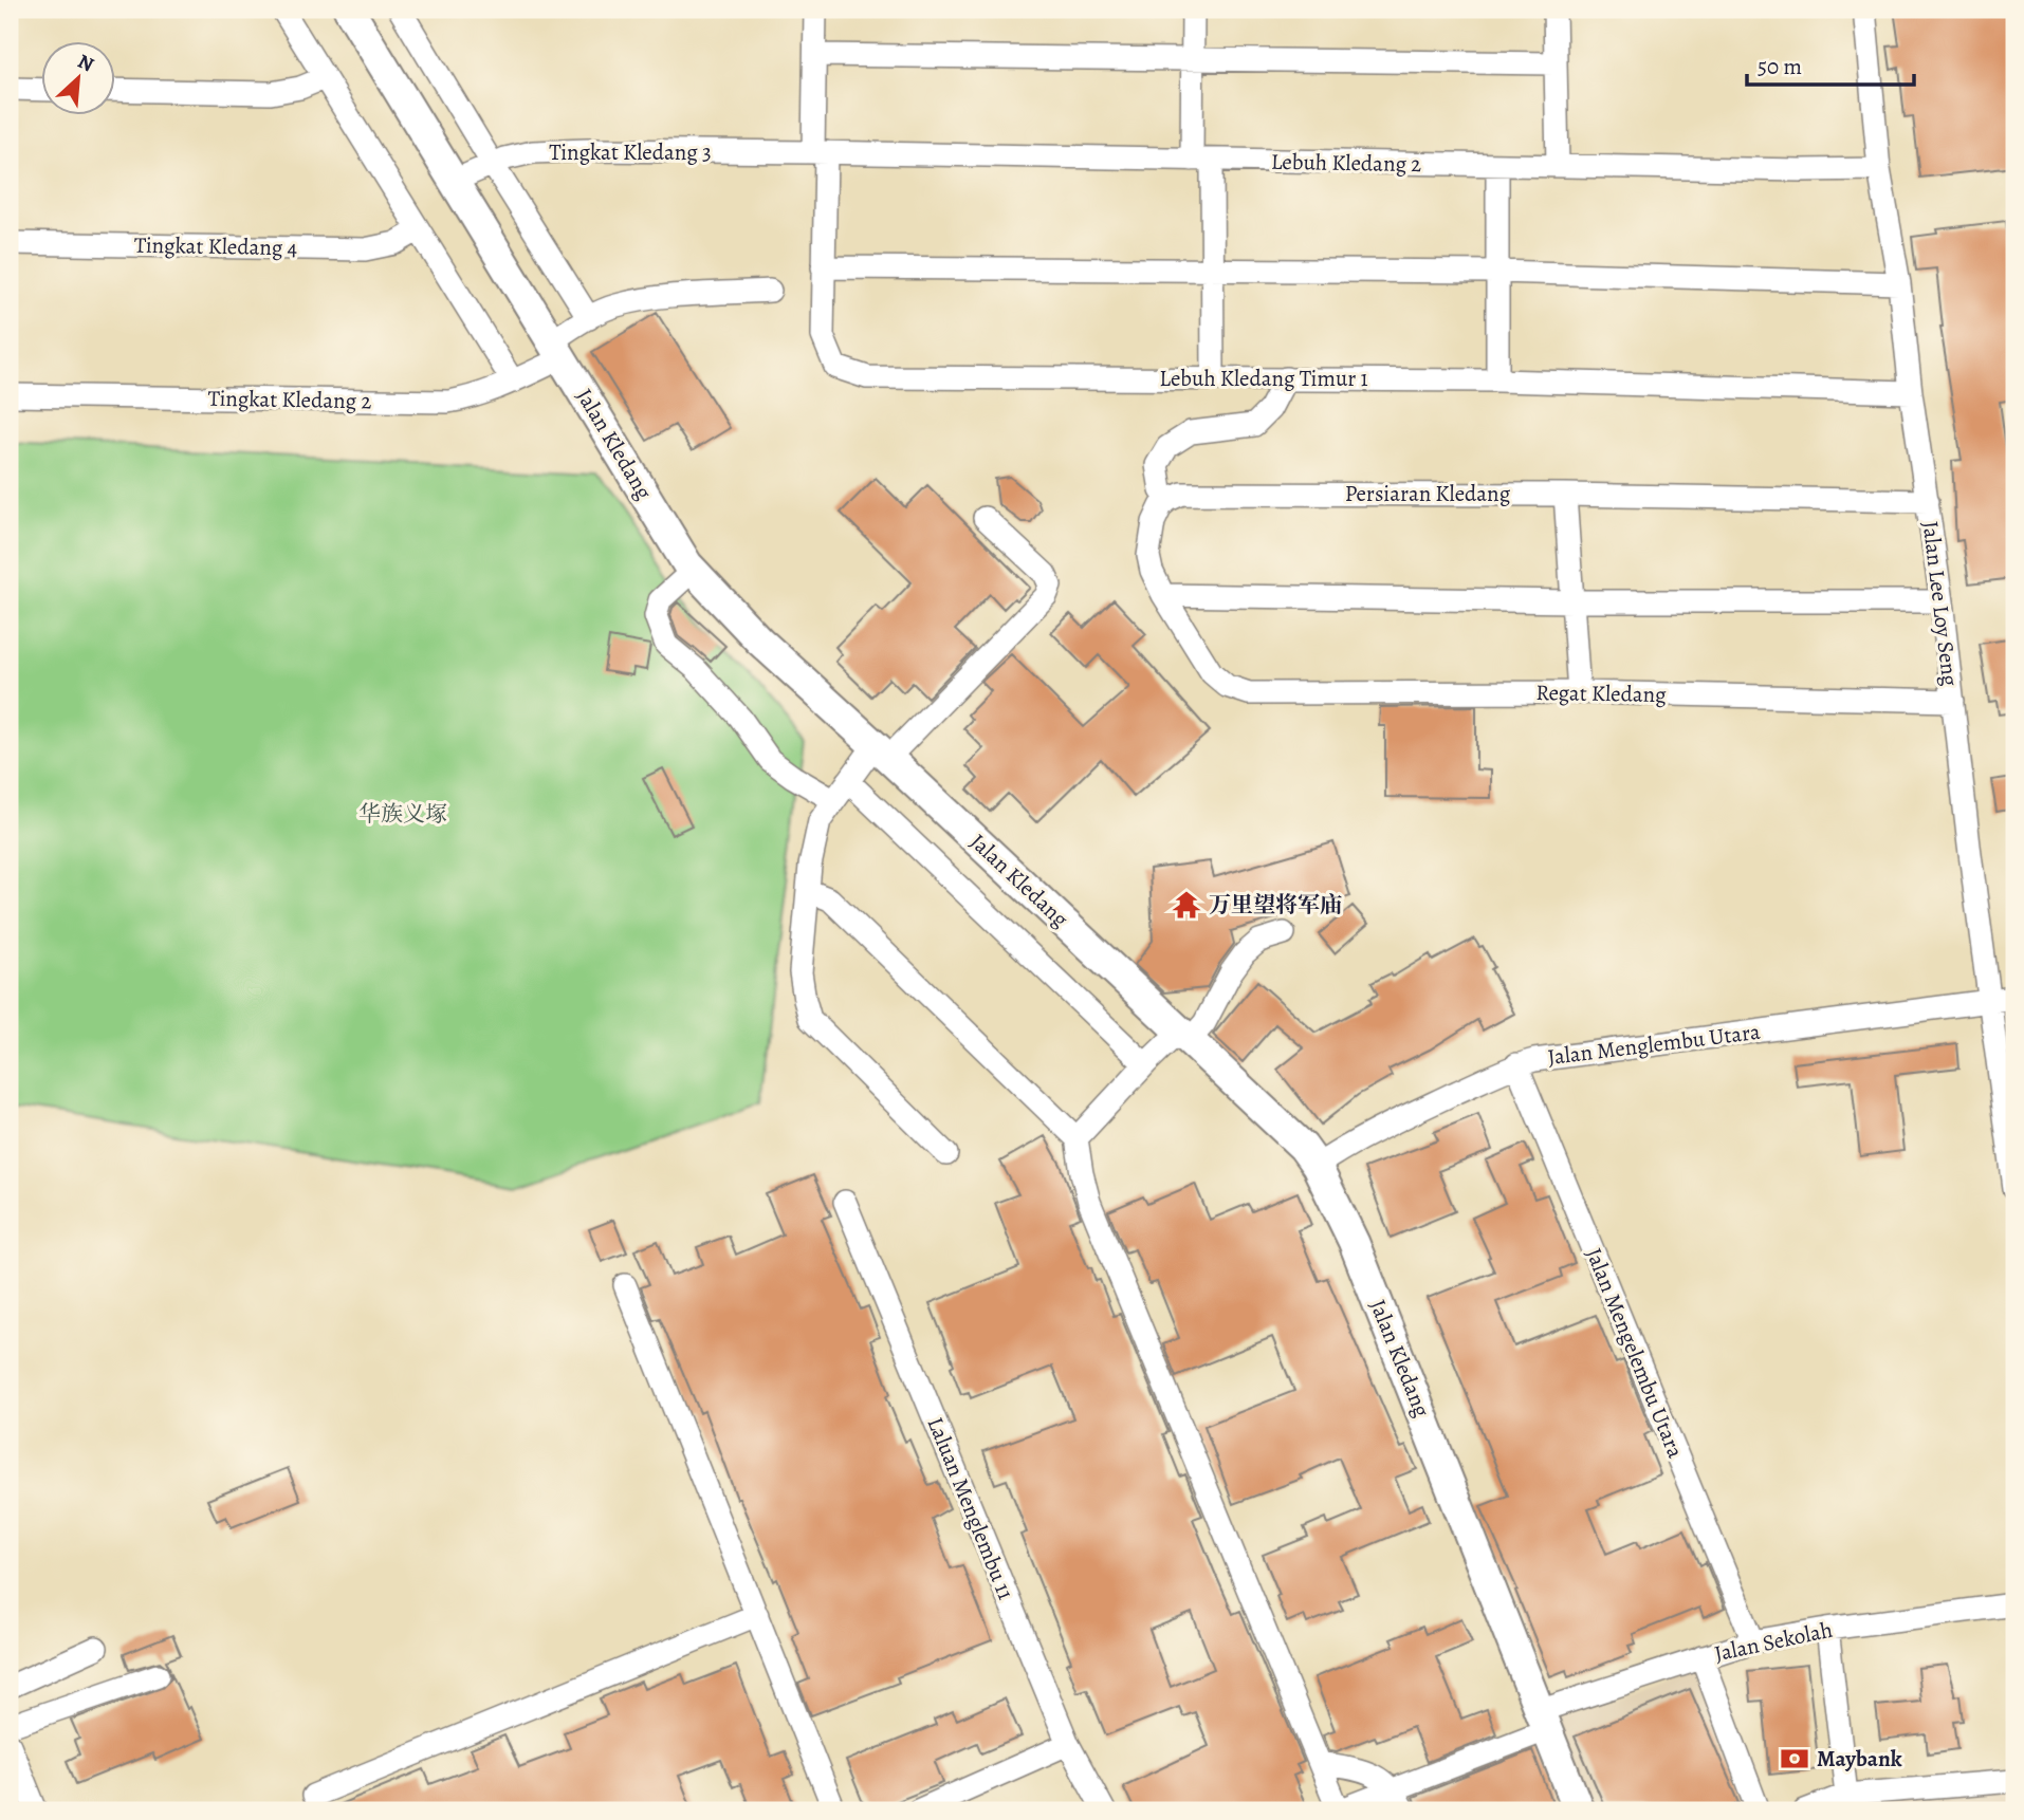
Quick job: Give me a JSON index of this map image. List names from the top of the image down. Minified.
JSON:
{"streets":{"main road":["Jalan Kledang"],"street":["Tingkat Kledang 3","Lebuh Kledang 2","Tingkat Kledang 4","Lebuh Kledang Timur 1","Tingkat Kledang 2","Persiaran Kledang","Jalan Lee Loy Seng","Regat Kledang","Jalan Menglembu Utara","Jalan Mengelembu Utara","Laluan Menglembu 11","Jalan Sekolah"]},"crossings":[["Tingkat Kledang 3","Lebuh Kledang 2"],["Tingkat Kledang 3","Lebuh Kledang Timur 1"],["Tingkat Kledang 3","Jalan Kledang"],["Lebuh Kledang 2","Lebuh Kledang Timur 1"],["Lebuh Kledang 2","Jalan Lee Loy Seng"],["Lebuh Kledang Timur 1","Jalan Lee Loy Seng"],["Tingkat Kledang 2","Jalan Kledang"],["Jalan Kledang","Jalan Menglembu Utara"],["Jalan Kledang","Jalan Sekolah"],["Persiaran Kledang","Jalan Lee Loy Seng"],["Jalan Lee Loy Seng","Regat Kledang"],["Jalan Lee Loy Seng","Jalan Menglembu Utara"],["Jalan Menglembu Utara","Jalan Mengelembu Utara"],["Jalan Mengelembu Utara","Jalan Sekolah"]],"parks":["华族义塚"],"places":{"temple":["万里望将军庙"],"bank":["Maybank"]},"scale_bar":"50 m","north":"top right"}
